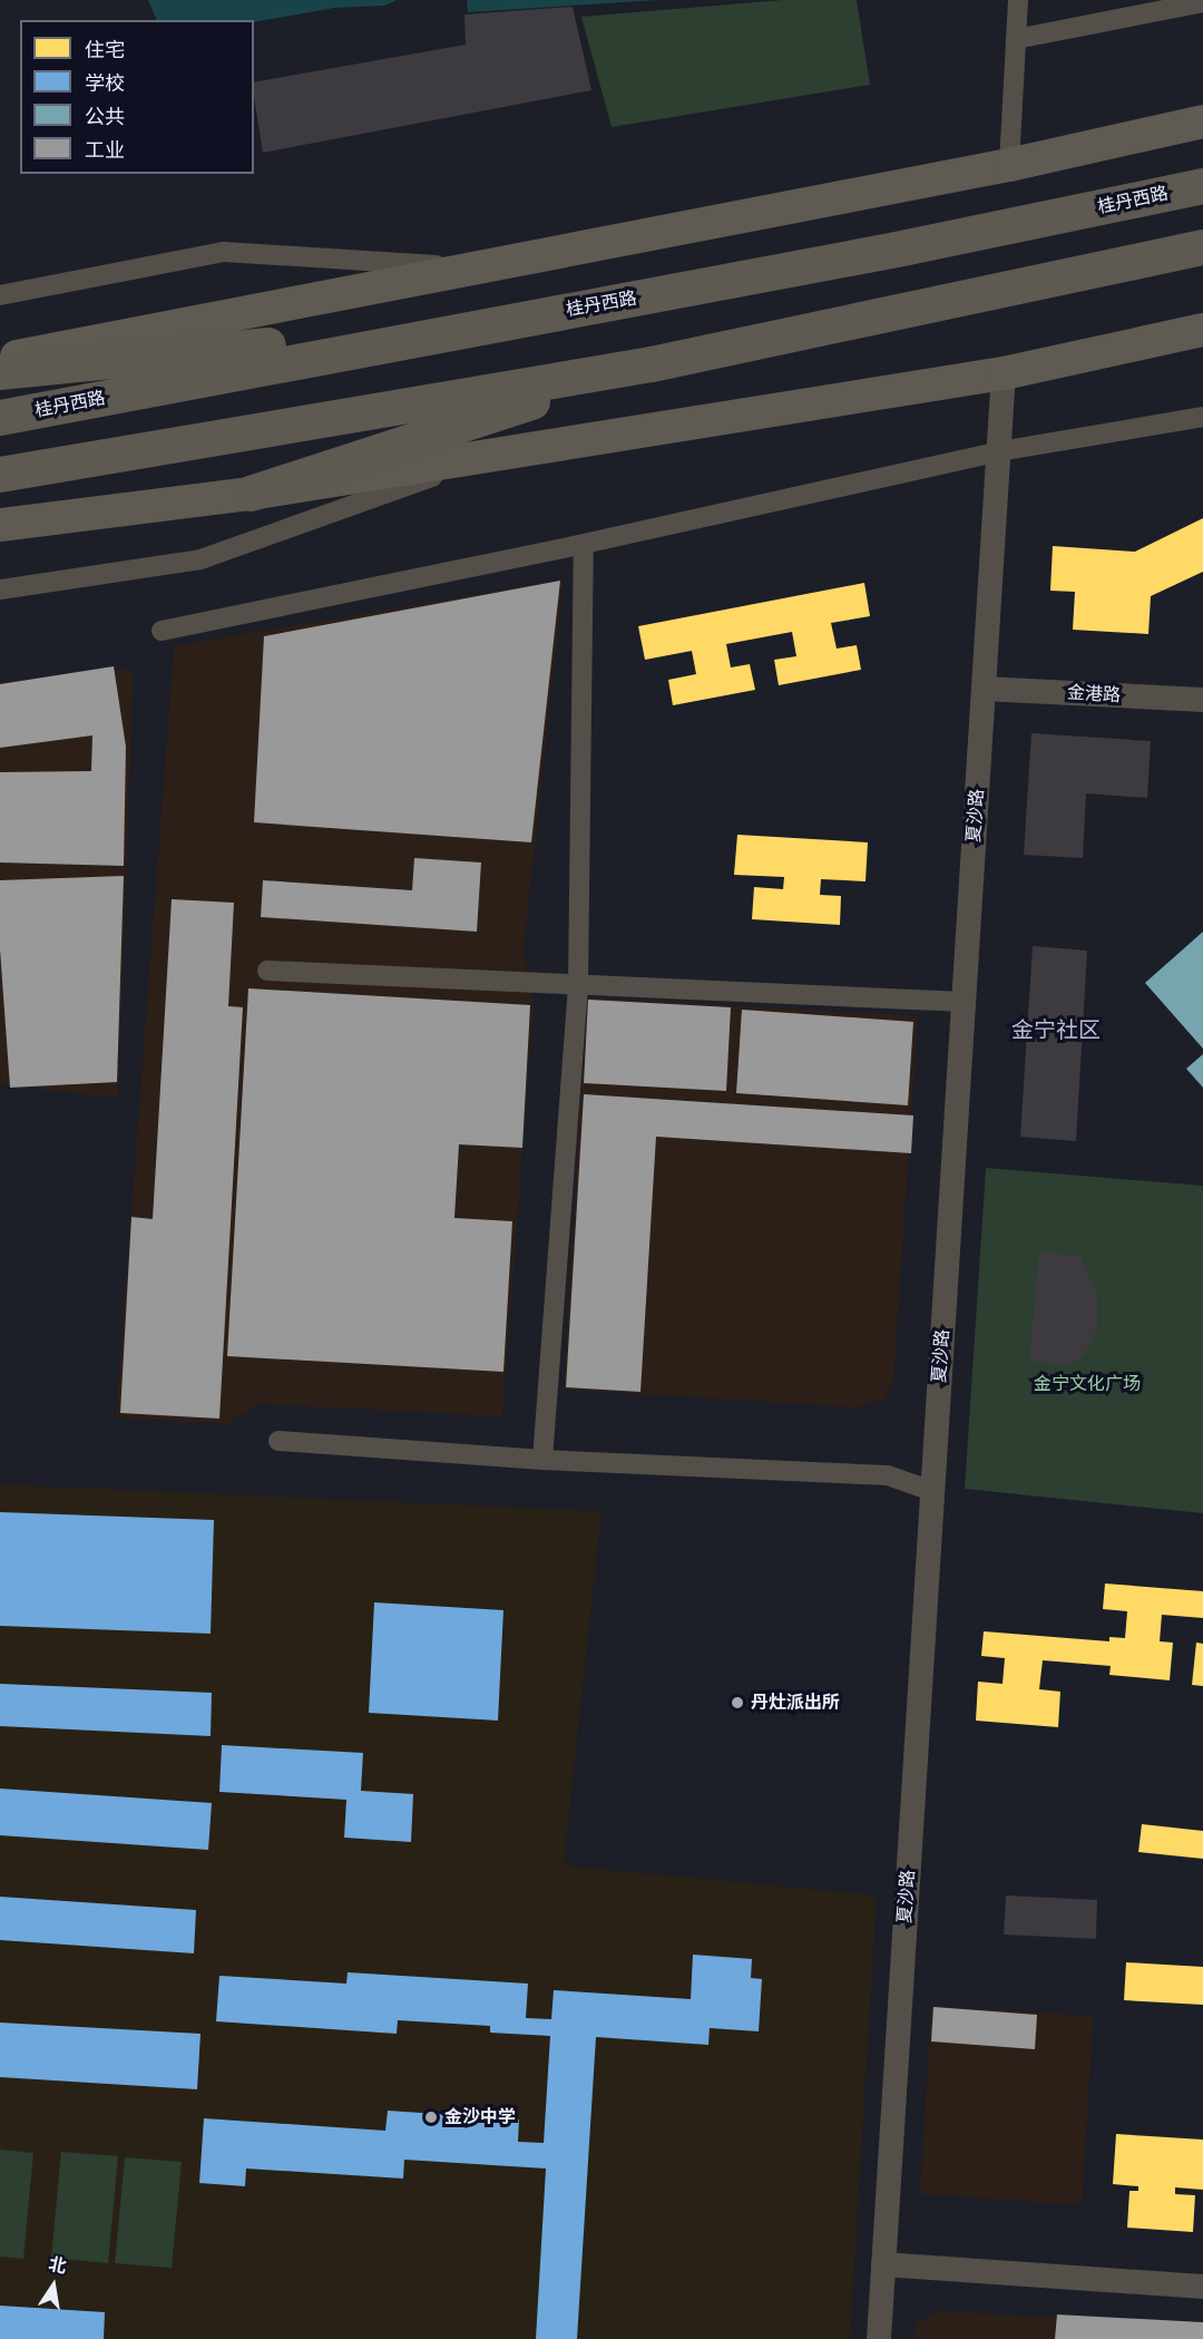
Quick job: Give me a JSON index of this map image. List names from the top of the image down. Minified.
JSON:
{"streets":{"highway":["桂丹西路"],"street":["金港路","夏沙路"]},"crossings":[["金港路","夏沙路"]],"districts":["金宁社区"],"parks":["金宁文化广场"],"places":["丹灶派出所","金沙中学"],"legend":["住宅","学校","公共","工业"],"north":"top"}
